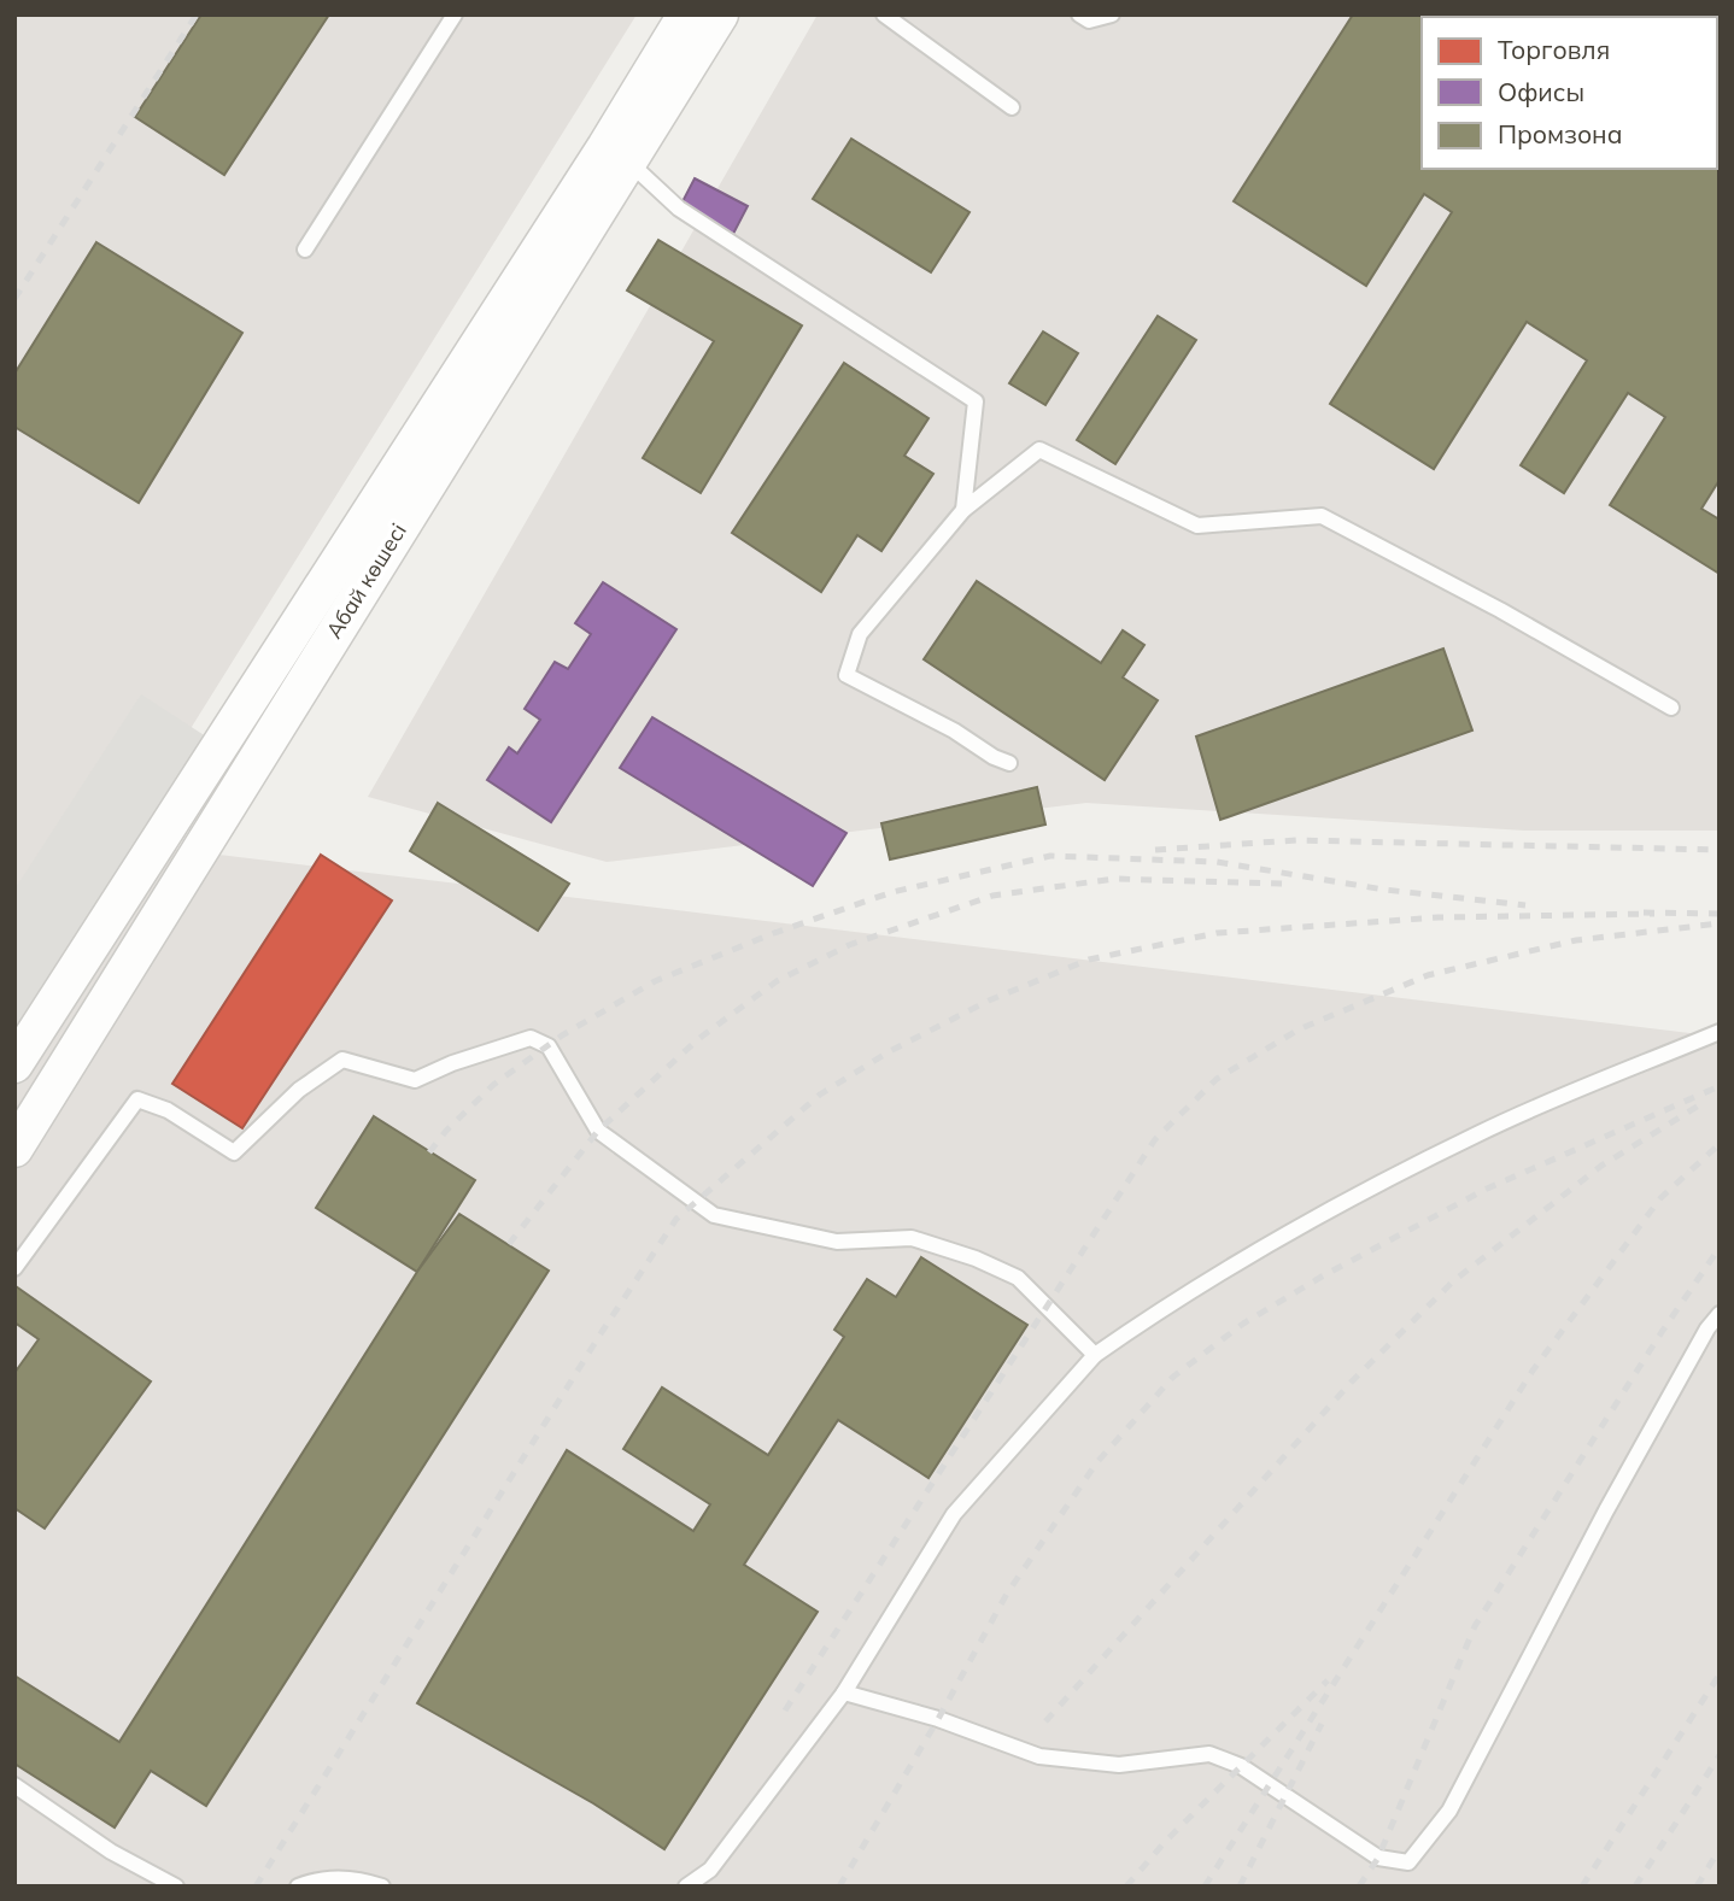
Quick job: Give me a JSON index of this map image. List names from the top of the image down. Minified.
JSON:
{"streets":{"street":["Абай көшесі"]},"legend":["Торговля","Офисы","Промзона"]}
